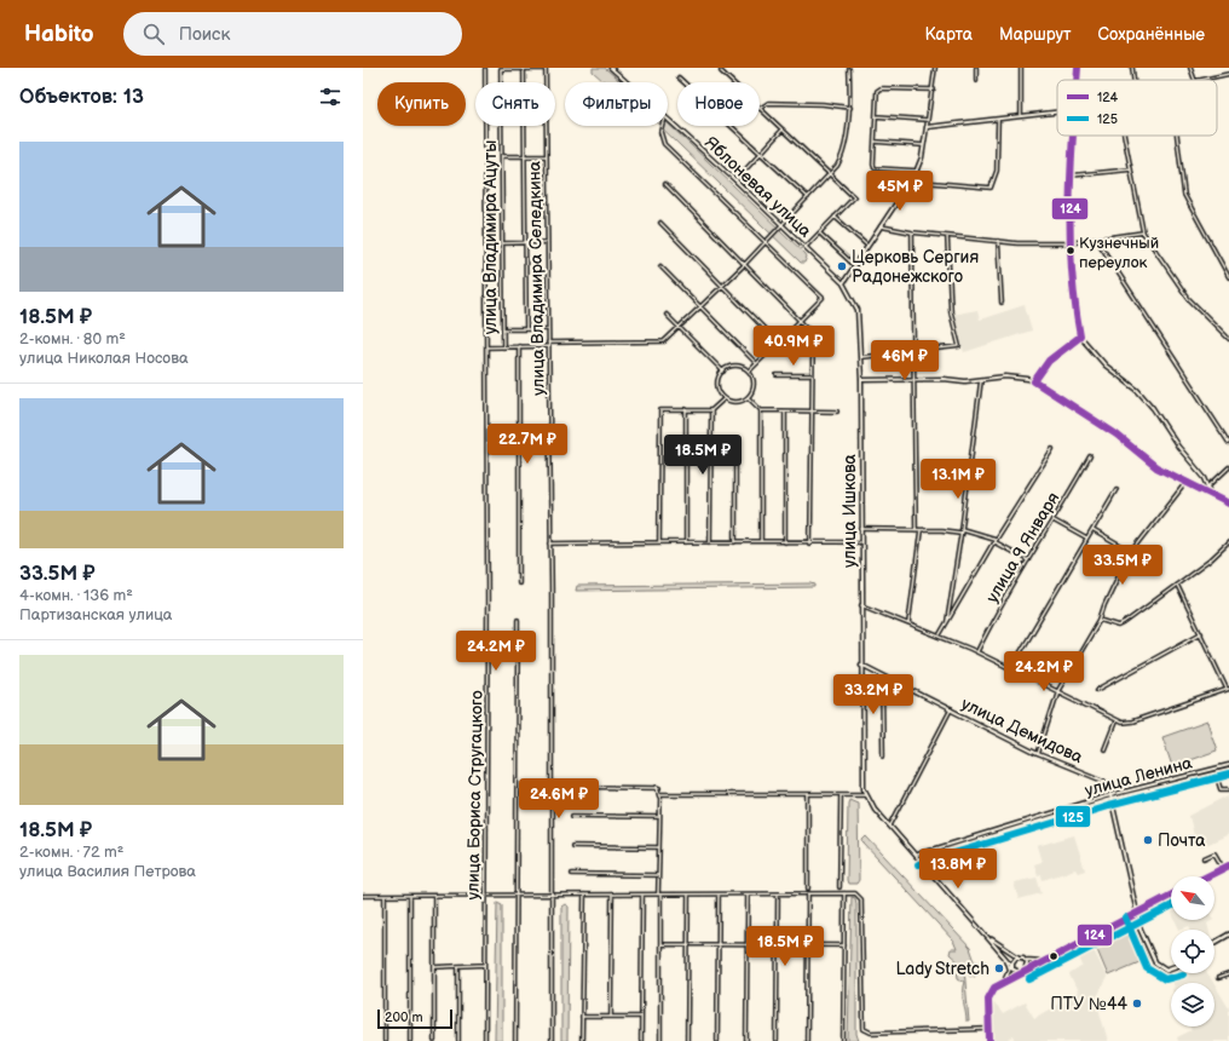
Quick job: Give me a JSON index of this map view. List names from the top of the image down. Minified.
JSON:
{"streets":{"street":["Яблоневая улица","улица Владимира Ацуты","улица Владимира Селедкина","улица Ишкова","улица 9 Января","улица Демидова","улица Ленина","улица Бориса Стругацкого"]},"crossings":[["Яблоневая улица","улица Ишкова"],["улица Ишкова","улица Демидова"],["улица Ишкова","улица Ленина"],["улица Демидова","улица Ленина"]],"places":["Кузнечный переулок","Церковь Сергия Радонежского","Почта","Lady Stretch","ПТУ №44"],"lines":["transit line 124","transit line 125"],"legend":["124","125"],"scale_bar":"200 m","north":"top left","page":{"header":"Habito","search":"Поиск","nav":["Карта","Маршрут","Сохранённые"],"heading":"Объектов: 13","chip":["Купить","Снять","Фильтры","Новое"],"list":[{"name":"18.5M ₽","note":"2-комн. · 80 m² · улица Николая Носова"},{"name":"33.5M ₽","note":"4-комн. · 136 m² · Партизанская улица"},{"name":"18.5M ₽","note":"2-комн. · 72 m² · улица Василия Петрова"}],"price":["45M ₽","40.9M ₽","46M ₽","22.7M ₽","18.5M ₽","13.1M ₽","33.5M ₽","24.2M ₽","24.2M ₽","33.2M ₽","24.6M ₽","13.8M ₽","18.5M ₽"],"scale":"200 m"}}
